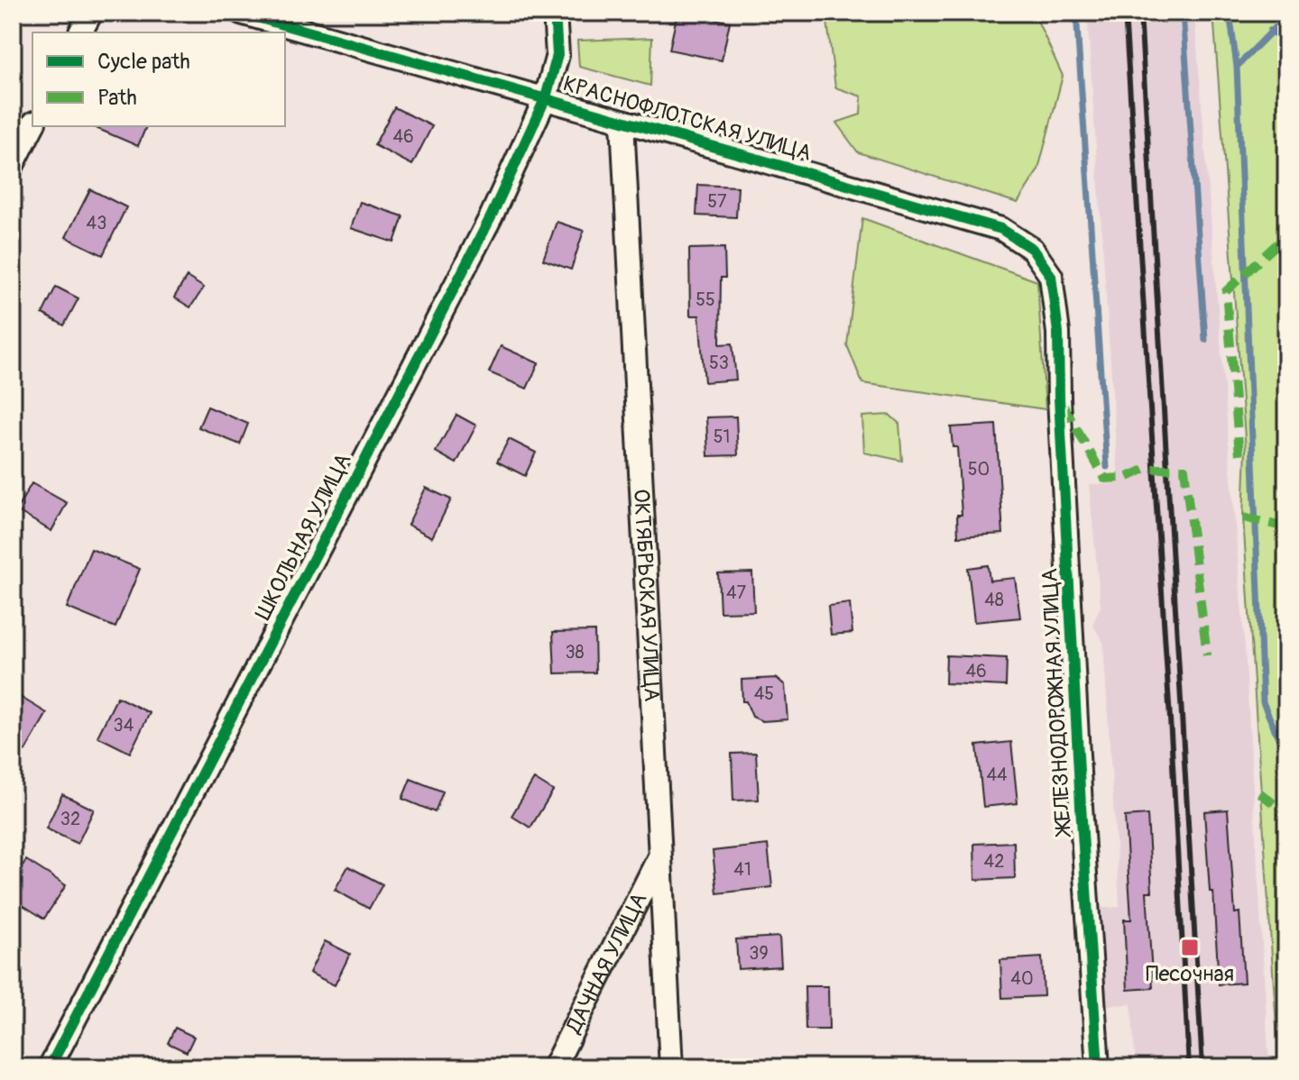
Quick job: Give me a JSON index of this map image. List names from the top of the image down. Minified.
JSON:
{"streets":{"street":["КРАСНОФЛОТСКАЯ УЛИЦА","ШКОЛЬНАЯ УЛИЦА","ОКТЯБРЬСКАЯ УЛИЦА","ЖЕЛЕЗНОДОРОЖНАЯ УЛИЦА","ДАЧНАЯ УЛИЦА"]},"crossings":[["КРАСНОФЛОТСКАЯ УЛИЦА","ШКОЛЬНАЯ УЛИЦА"],["КРАСНОФЛОТСКАЯ УЛИЦА","ОКТЯБРЬСКАЯ УЛИЦА"],["КРАСНОФЛОТСКАЯ УЛИЦА","ЖЕЛЕЗНОДОРОЖНАЯ УЛИЦА"],["ОКТЯБРЬСКАЯ УЛИЦА","ДАЧНАЯ УЛИЦА"]],"places":{"transit":["Песочная"]},"house_numbers":["46","57","43","55","53","51","50","47","48","38","46","45","34","44","32","42","41","39","40"],"legend":["Cycle path","Path"]}
